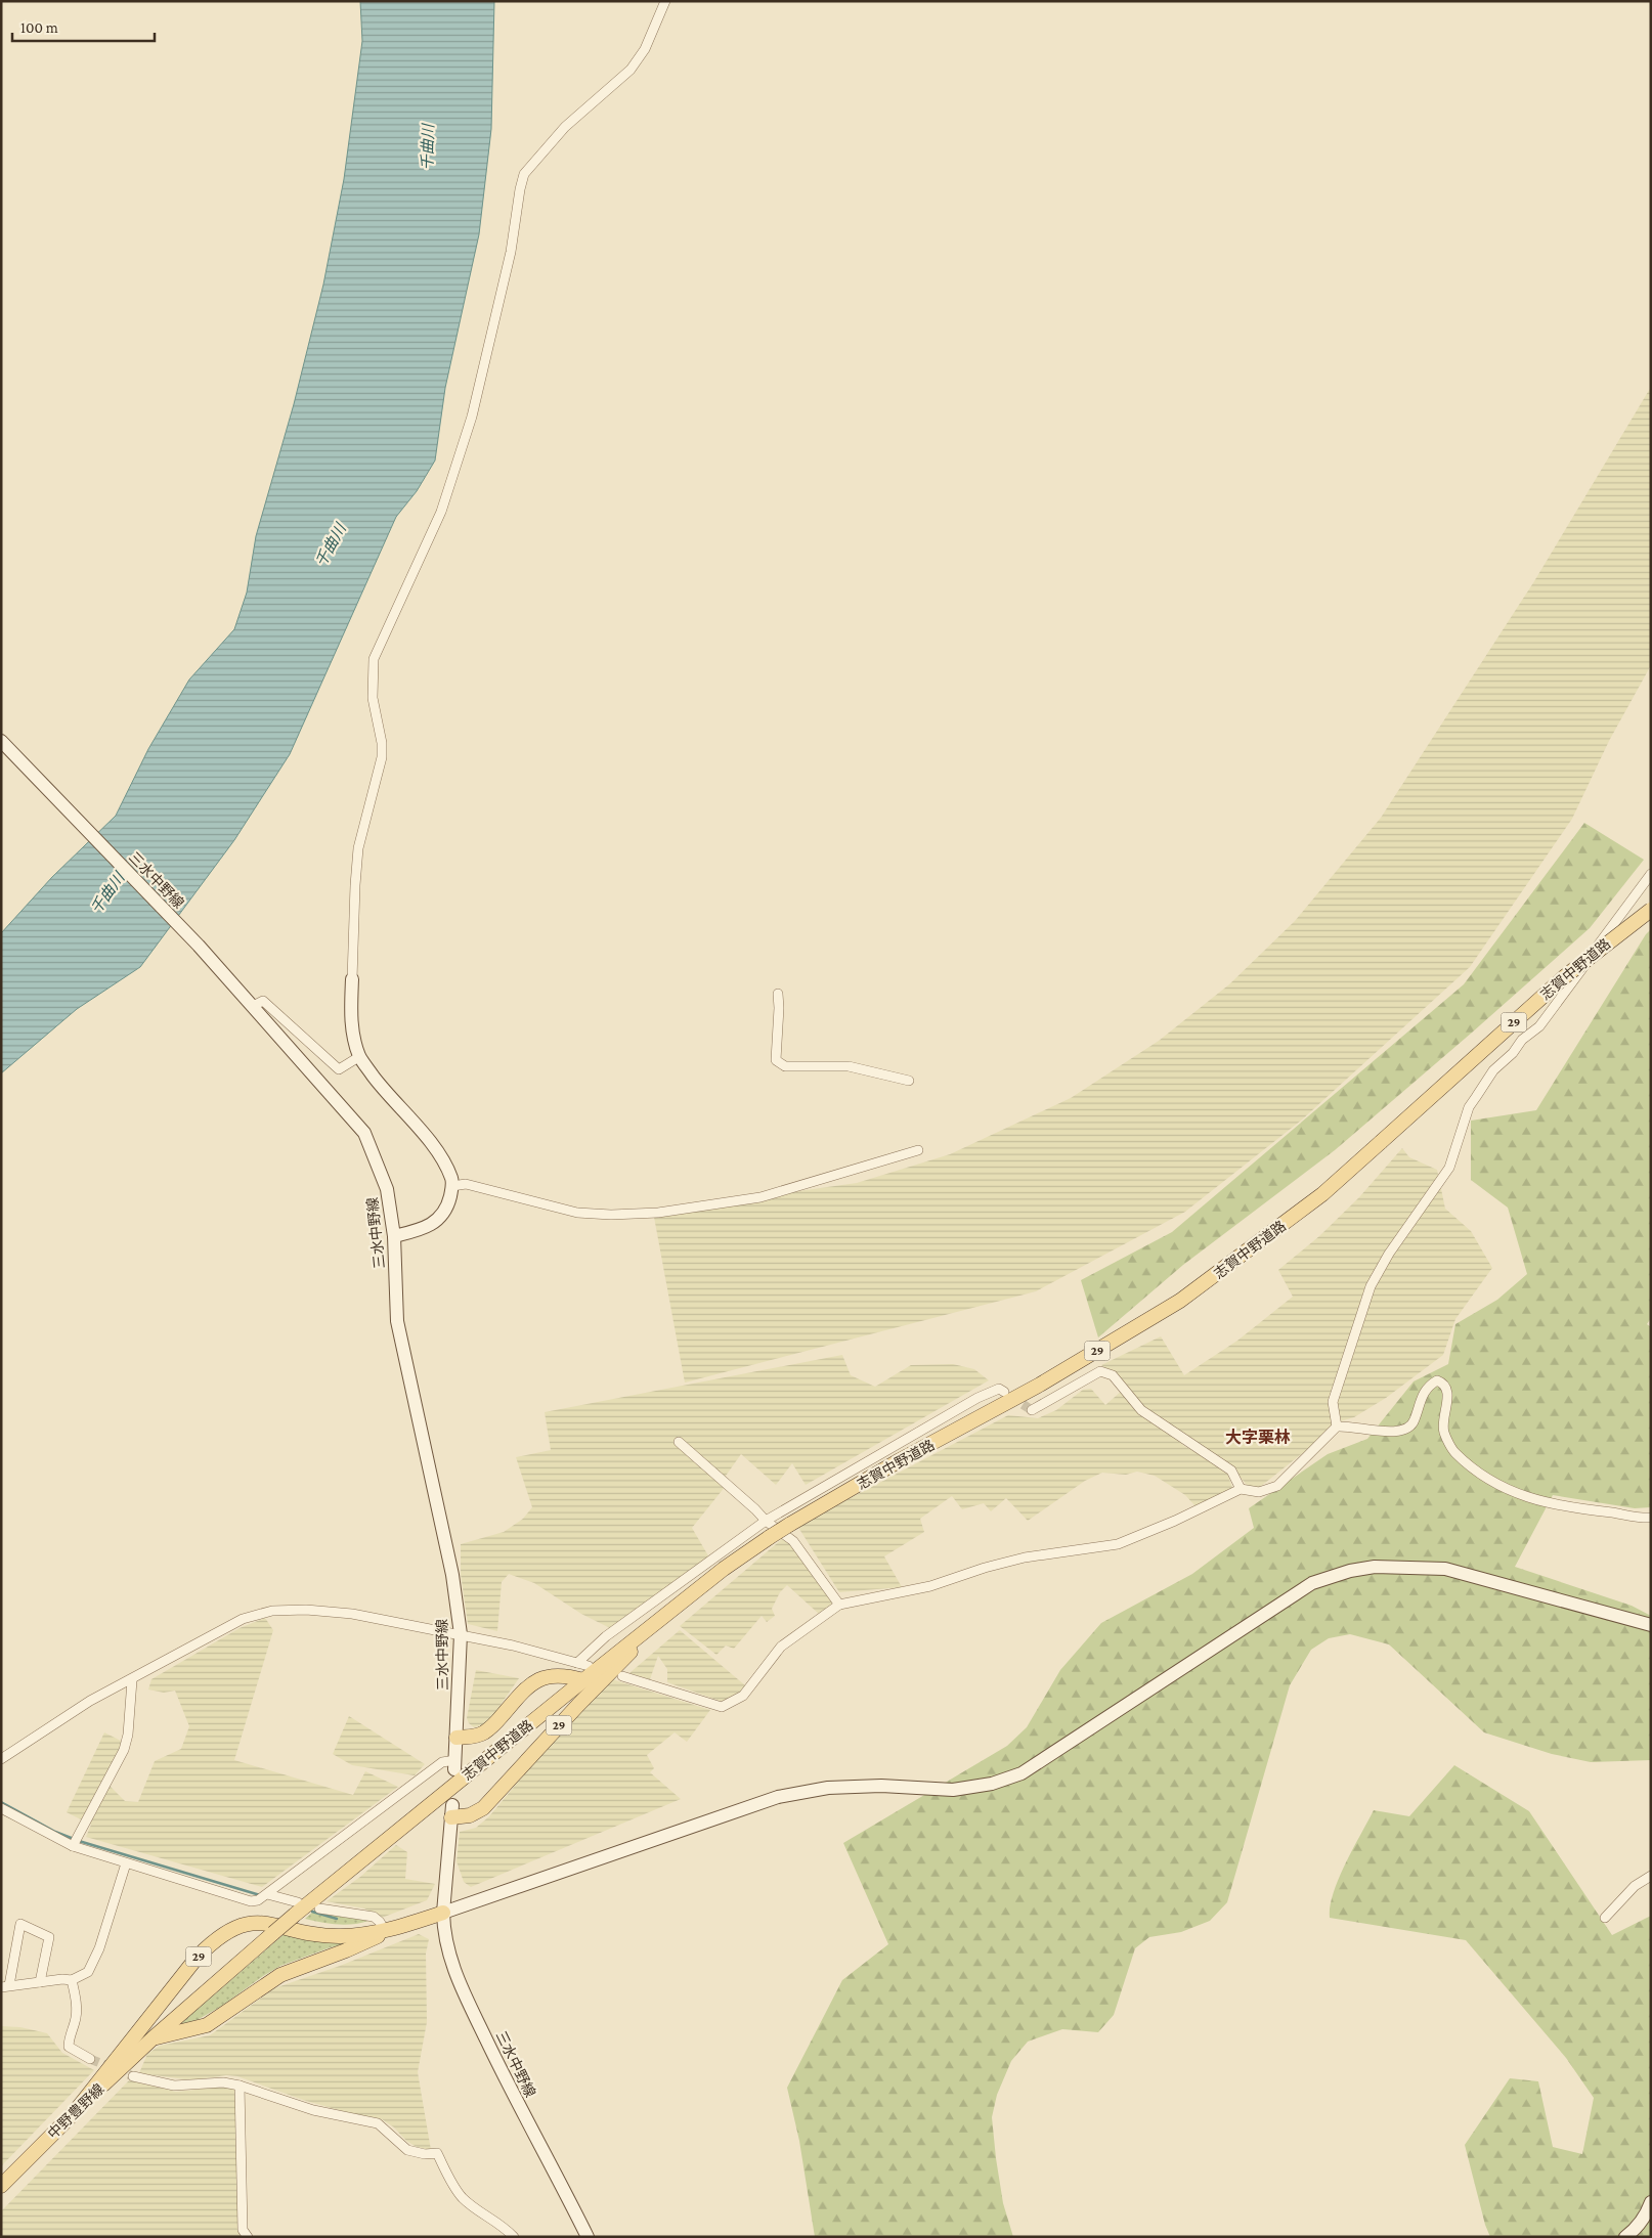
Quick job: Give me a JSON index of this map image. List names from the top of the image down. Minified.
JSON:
{"streets":{"main road":["志賀中野道路","29","中野豊野線"],"street":["三水中野線"]},"crossings":[["三水中野線","29"],["志賀中野道路","29"],["志賀中野道路","中野豊野線"],["29","中野豊野線"]],"districts":["大字栗林"],"water":["千曲川"],"scale_bar":"100 m"}
